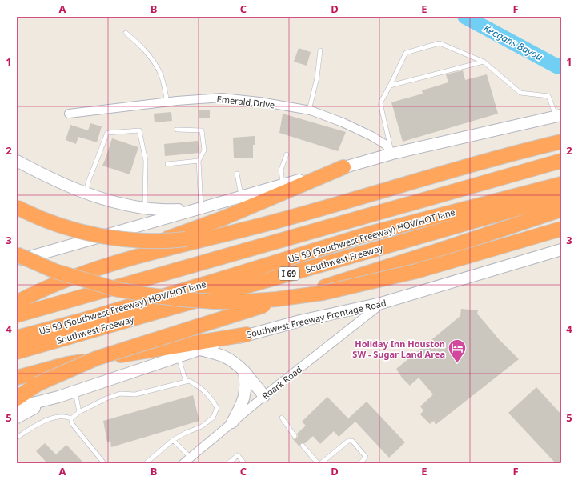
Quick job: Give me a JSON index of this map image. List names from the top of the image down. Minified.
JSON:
{"streets":{"highway":["US 59 (Southwest Freeway) HOV/HOT lane","Southwest Freeway","I 69"],"main road":["Southwest Freeway Frontage Road"],"street":["Emerald Drive","Roark Road"]},"crossings":[["Southwest Freeway Frontage Road","Roark Road"]],"water":["Keegans Bayou"],"places":{"hotel":["Holiday Inn Houston SW - Sugar Land Area"]},"grid":{"columns":["A","B","C","D","E","F"],"rows":["1","2","3","4","5"]}}
